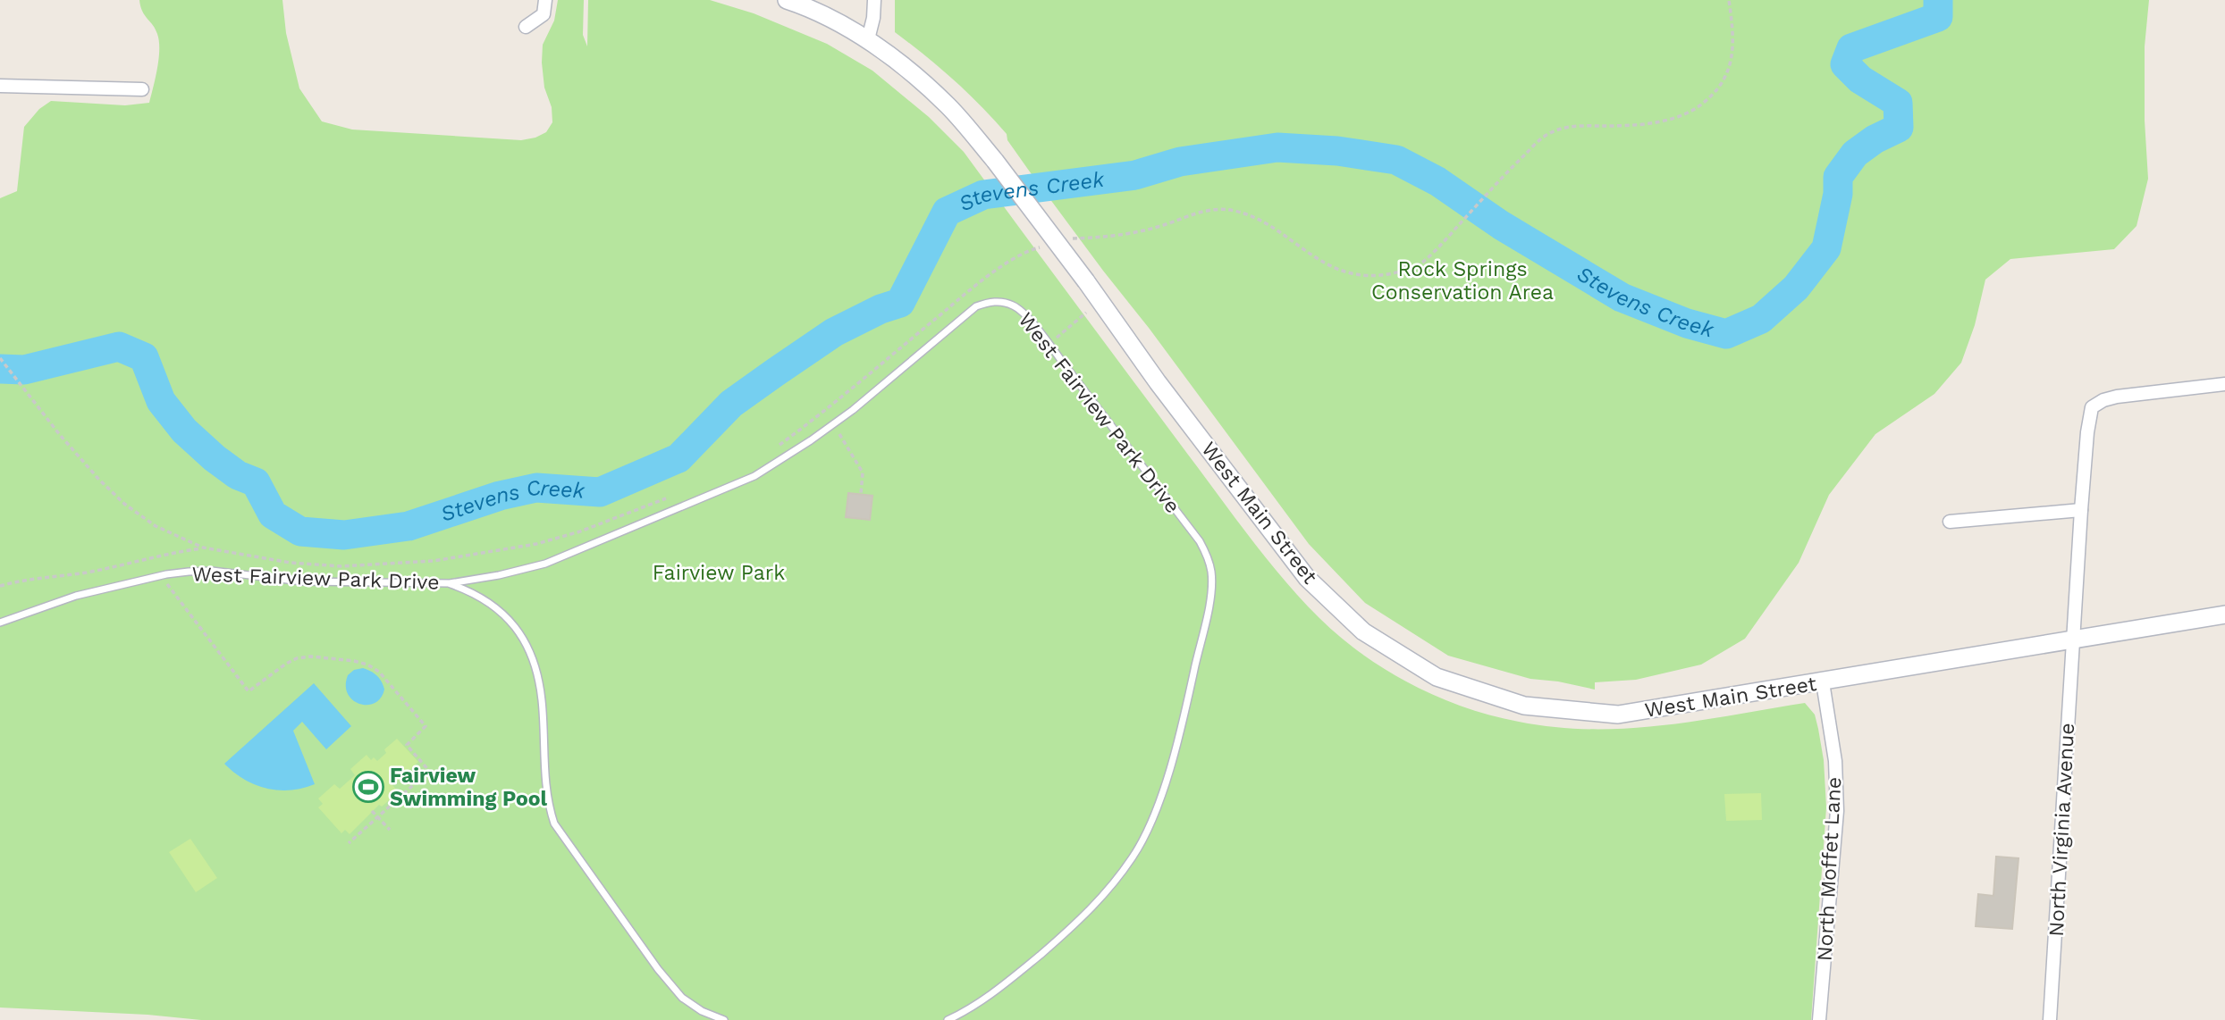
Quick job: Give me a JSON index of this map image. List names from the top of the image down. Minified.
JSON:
{"streets":{"street":["West Main Street","North Virginia Avenue","North Moffet Lane"],"lane":["West Fairview Park Drive"]},"crossings":[["West Main Street","North Virginia Avenue"],["West Main Street","North Moffet Lane"]],"water":["Stevens Creek"],"parks":["Rock Springs Conservation Area","Fairview Park"],"places":{"sports":["Fairview Swimming Pool"]}}
